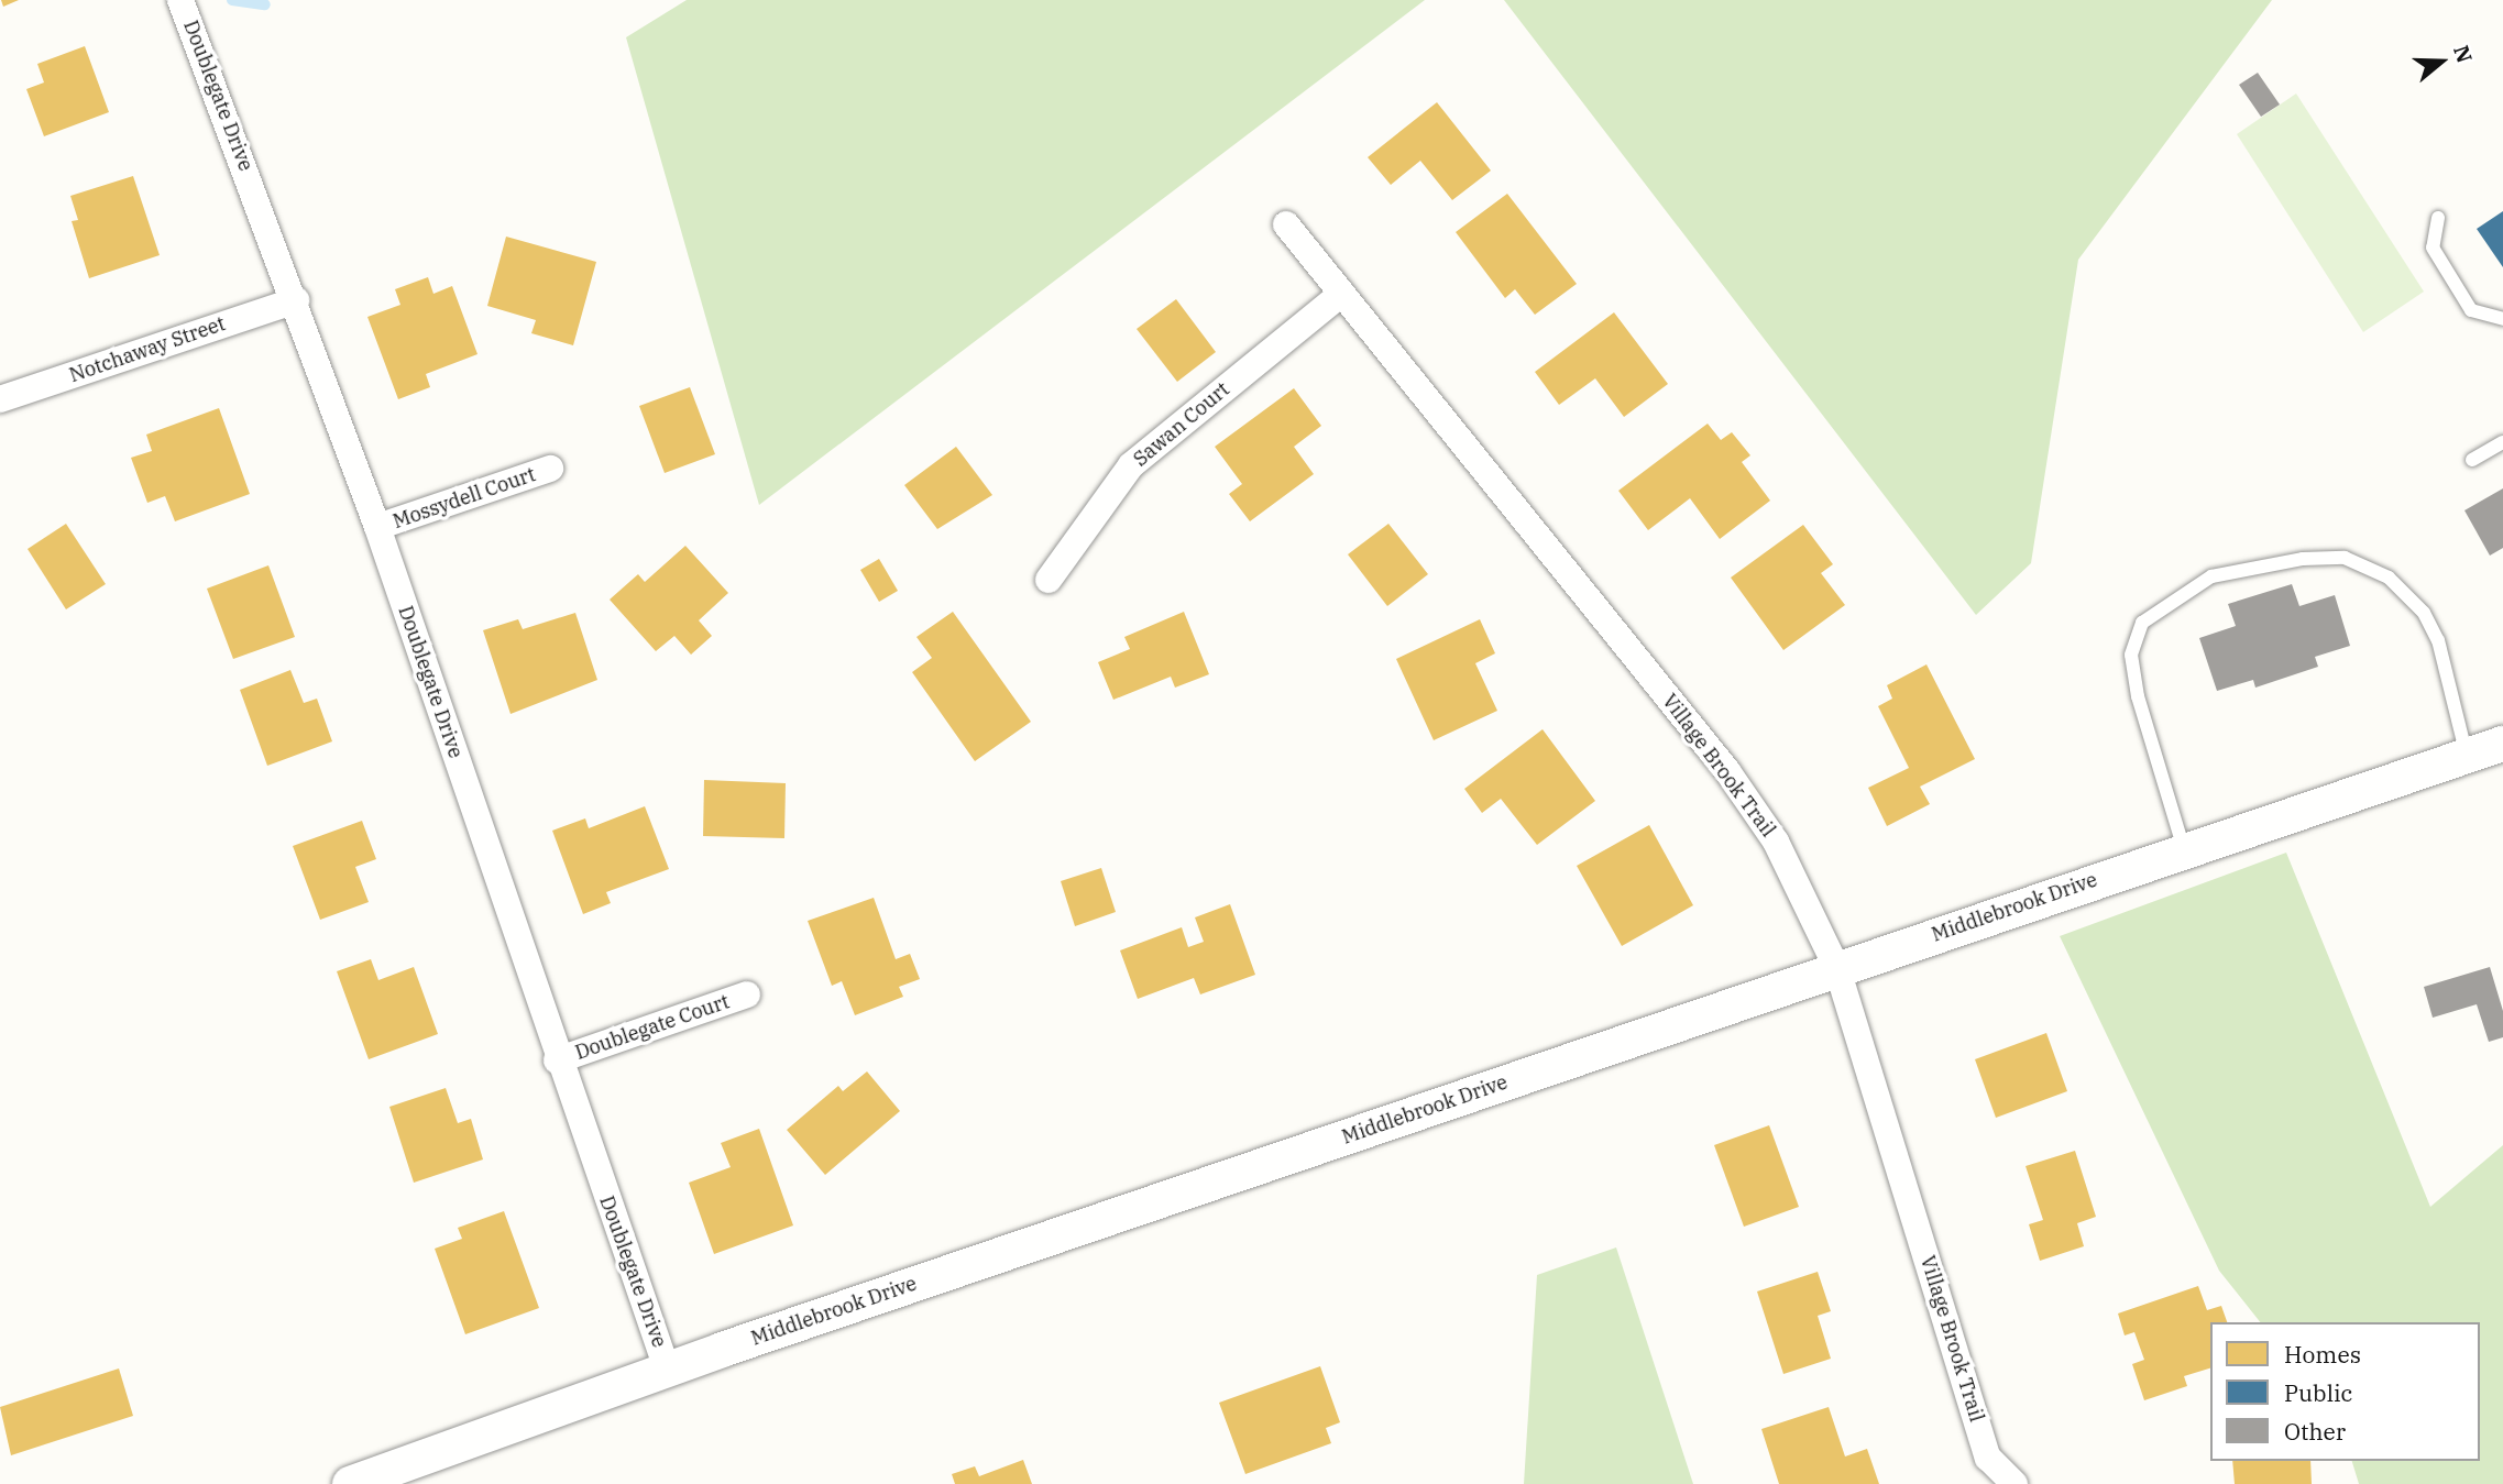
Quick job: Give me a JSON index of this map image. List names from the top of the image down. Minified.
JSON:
{"streets":{"street":["Doublegate Drive","Notchaway Street","Sawan Court","Mossydell Court","Village Brook Trail","Middlebrook Drive","Doublegate Court"]},"crossings":[["Doublegate Drive","Notchaway Street"],["Doublegate Drive","Mossydell Court"],["Doublegate Drive","Middlebrook Drive"],["Doublegate Drive","Doublegate Court"],["Sawan Court","Village Brook Trail"],["Village Brook Trail","Middlebrook Drive"]],"legend":["Homes","Public","Other"],"north":"right"}
